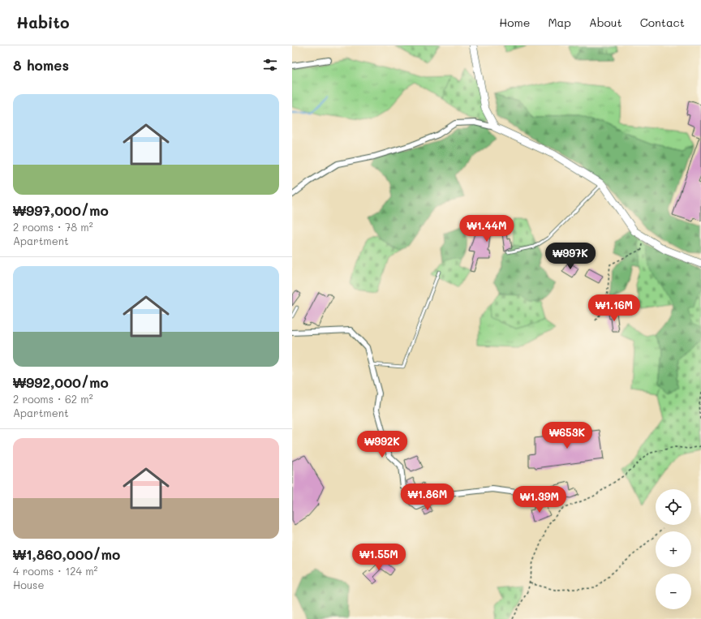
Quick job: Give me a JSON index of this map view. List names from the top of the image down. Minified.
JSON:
{"page":{"header":"Habito","nav":["Home","Map","About","Contact"],"heading":"8 homes","list":[{"name":"₩997,000/mo","note":"2 rooms · 78 m² · Apartment"},{"name":"₩992,000/mo","note":"2 rooms · 62 m² · Apartment"},{"name":"₩1,860,000/mo","note":"4 rooms · 124 m² · House"}],"price":["₩1.44M","₩997K","₩1.16M","₩653K","₩992K","₩1.86M","₩1.39M","₩1.55M"],"map_buttons":["+","−"]}}
